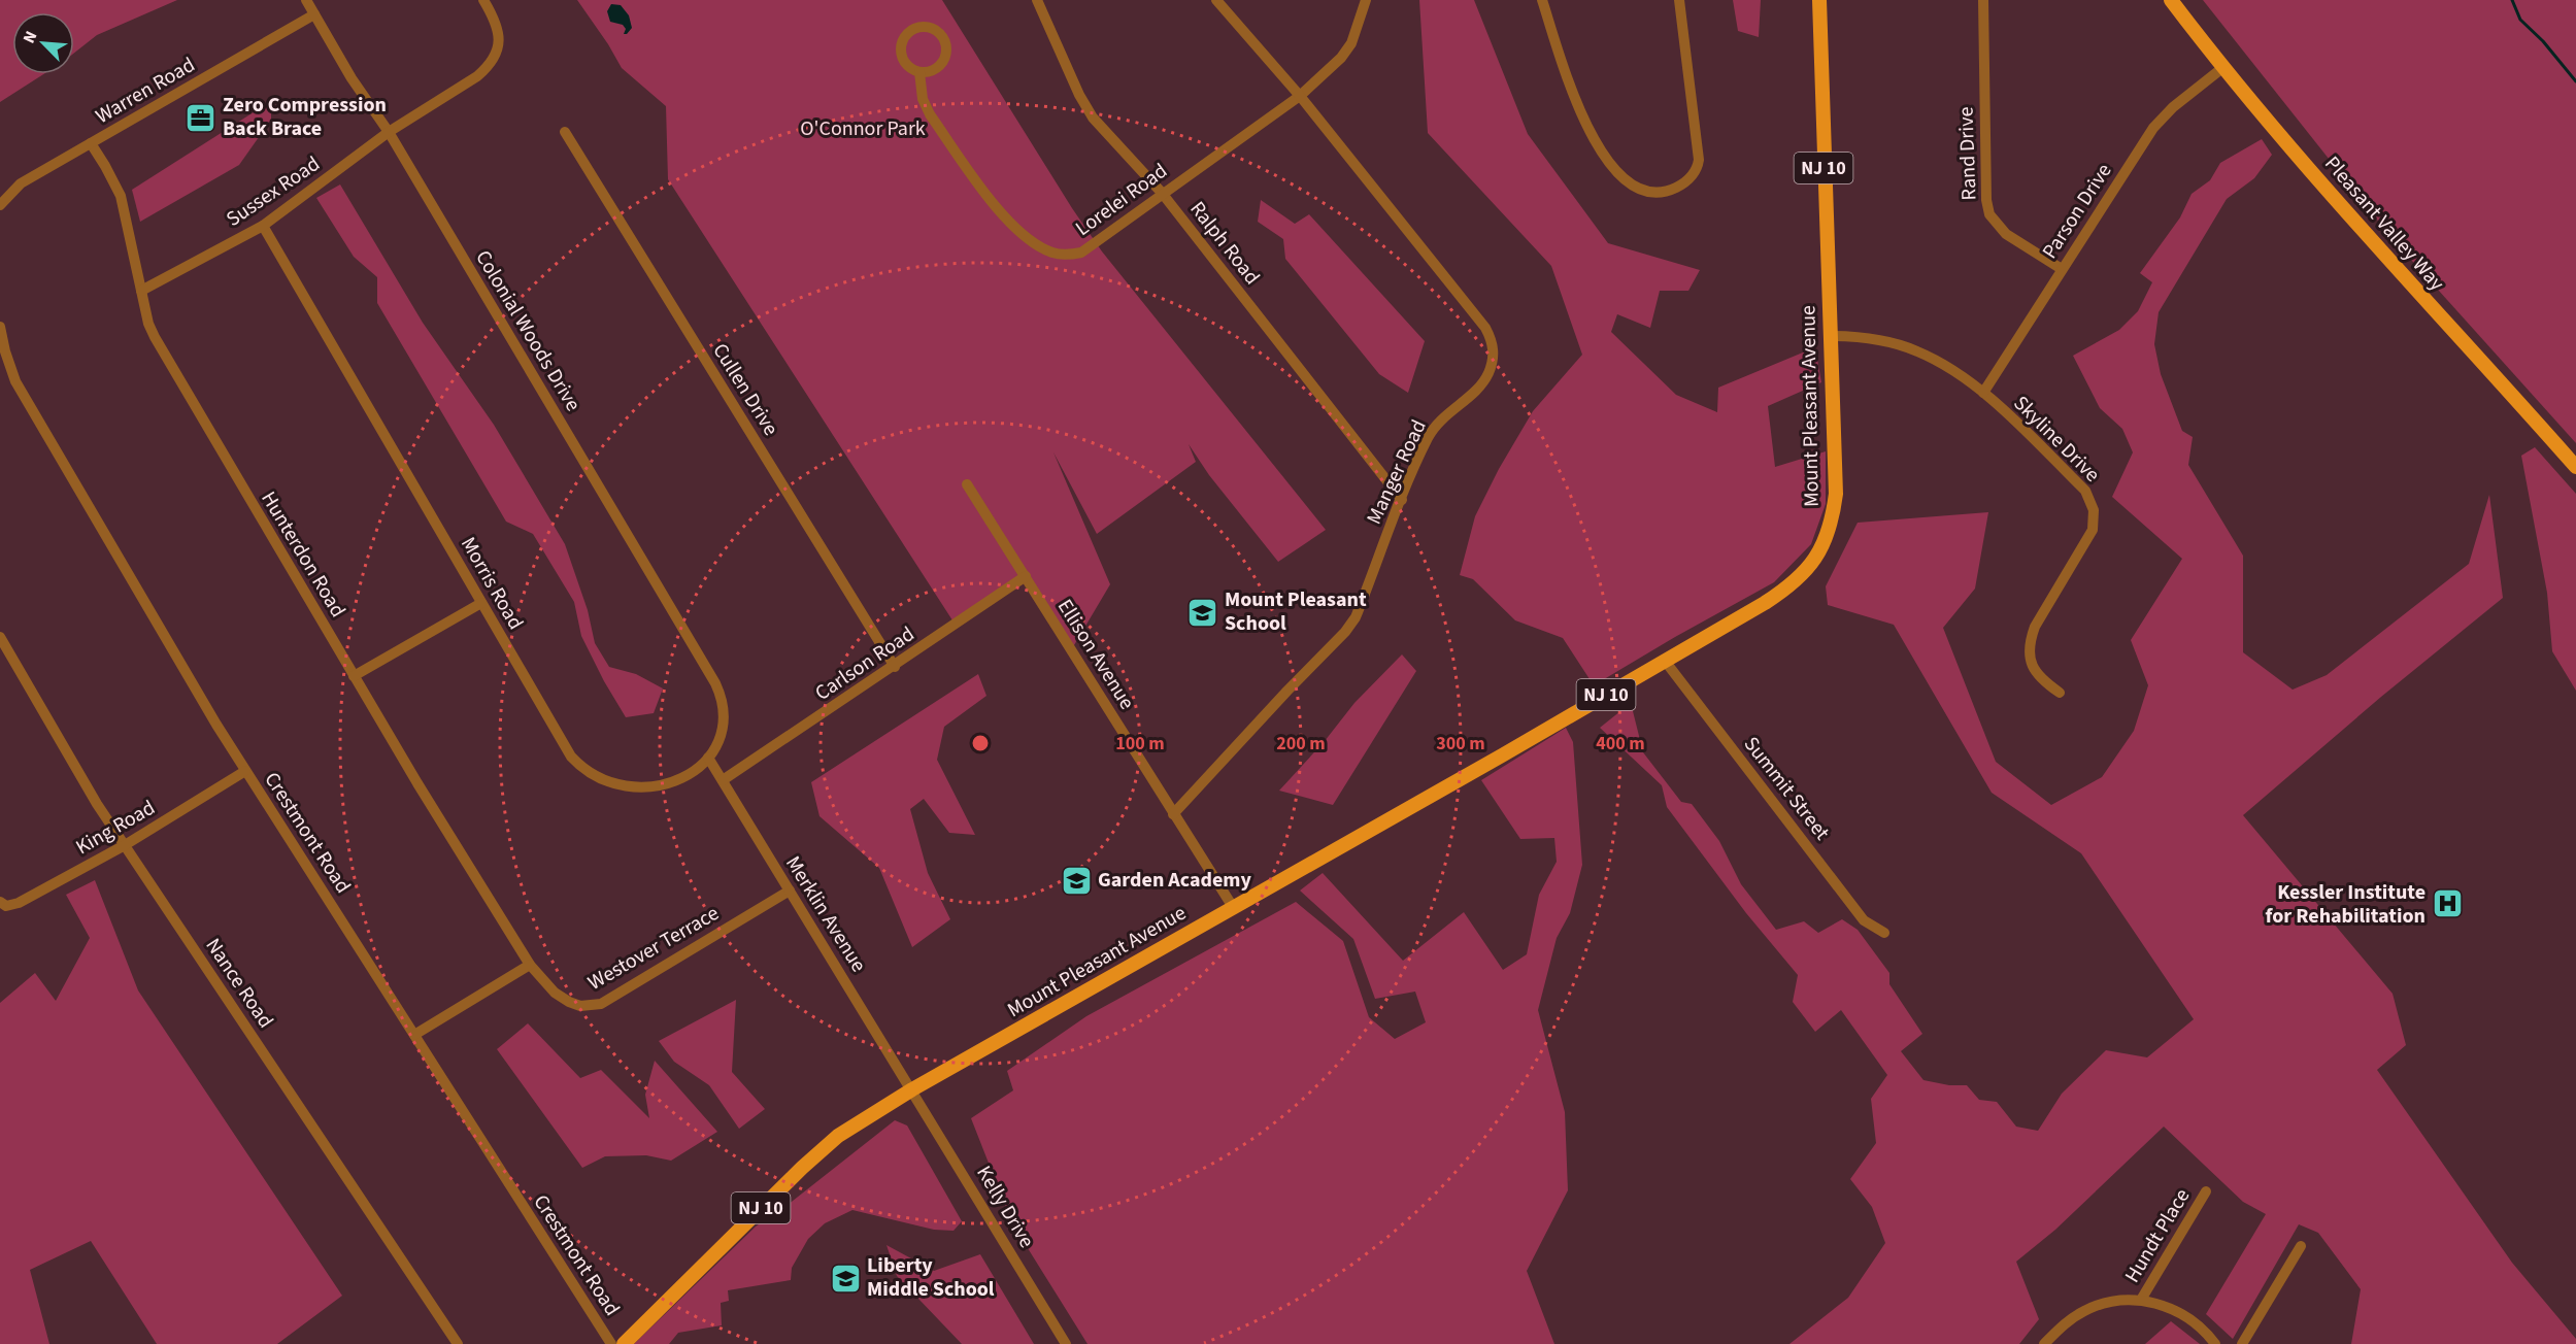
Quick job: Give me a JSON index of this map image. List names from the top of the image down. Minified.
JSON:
{"streets":{"main road":["NJ 10","Pleasant Valley Way","Mount Pleasant Avenue"],"street":["Warren Road","Rand Drive","Sussex Road","Lorelei Road","Parson Drive","Ralph Road","Colonial Woods Drive","Cullen Drive","Skyline Drive","Manger Road","Hunterdon Road","Morris Road","Ellison Avenue","Carlson Road","Summit Street","King Road","Crestmont Road","Merklin Avenue","Westover Terrace","Nance Road","Kelly Drive","Hundt Place"]},"crossings":[["Warren Road","Colonial Woods Drive"],["Warren Road","Hunterdon Road"],["Rand Drive","Parson Drive"],["Sussex Road","Colonial Woods Drive"],["Sussex Road","Hunterdon Road"],["Sussex Road","Morris Road"],["Lorelei Road","Ralph Road"],["Lorelei Road","Manger Road"],["Parson Drive","Pleasant Valley Way"],["Parson Drive","Skyline Drive"],["Ralph Road","Manger Road"],["Colonial Woods Drive","Morris Road"],["Cullen Drive","Carlson Road"],["Mount Pleasant Avenue","Skyline Drive"],["Mount Pleasant Avenue","Ellison Avenue"],["Mount Pleasant Avenue","Summit Street"],["Mount Pleasant Avenue","Merklin Avenue"],["Mount Pleasant Avenue","Kelly Drive"],["Manger Road","Ellison Avenue"],["Hunterdon Road","Westover Terrace"],["Morris Road","Merklin Avenue"],["Ellison Avenue","Carlson Road"],["Carlson Road","Merklin Avenue"],["King Road","Crestmont Road"],["King Road","Nance Road"],["Merklin Avenue","Westover Terrace"],["Merklin Avenue","Kelly Drive"]],"parks":["O'Connor Park"],"places":{"office":["Zero Compression Back Brace"],"school or university":["Mount Pleasant School","Garden Academy","Liberty Middle School"],"hospital":["Kessler Institute for Rehabilitation"]},"north":"top left","rings":["100 m","200 m","300 m","400 m"]}
